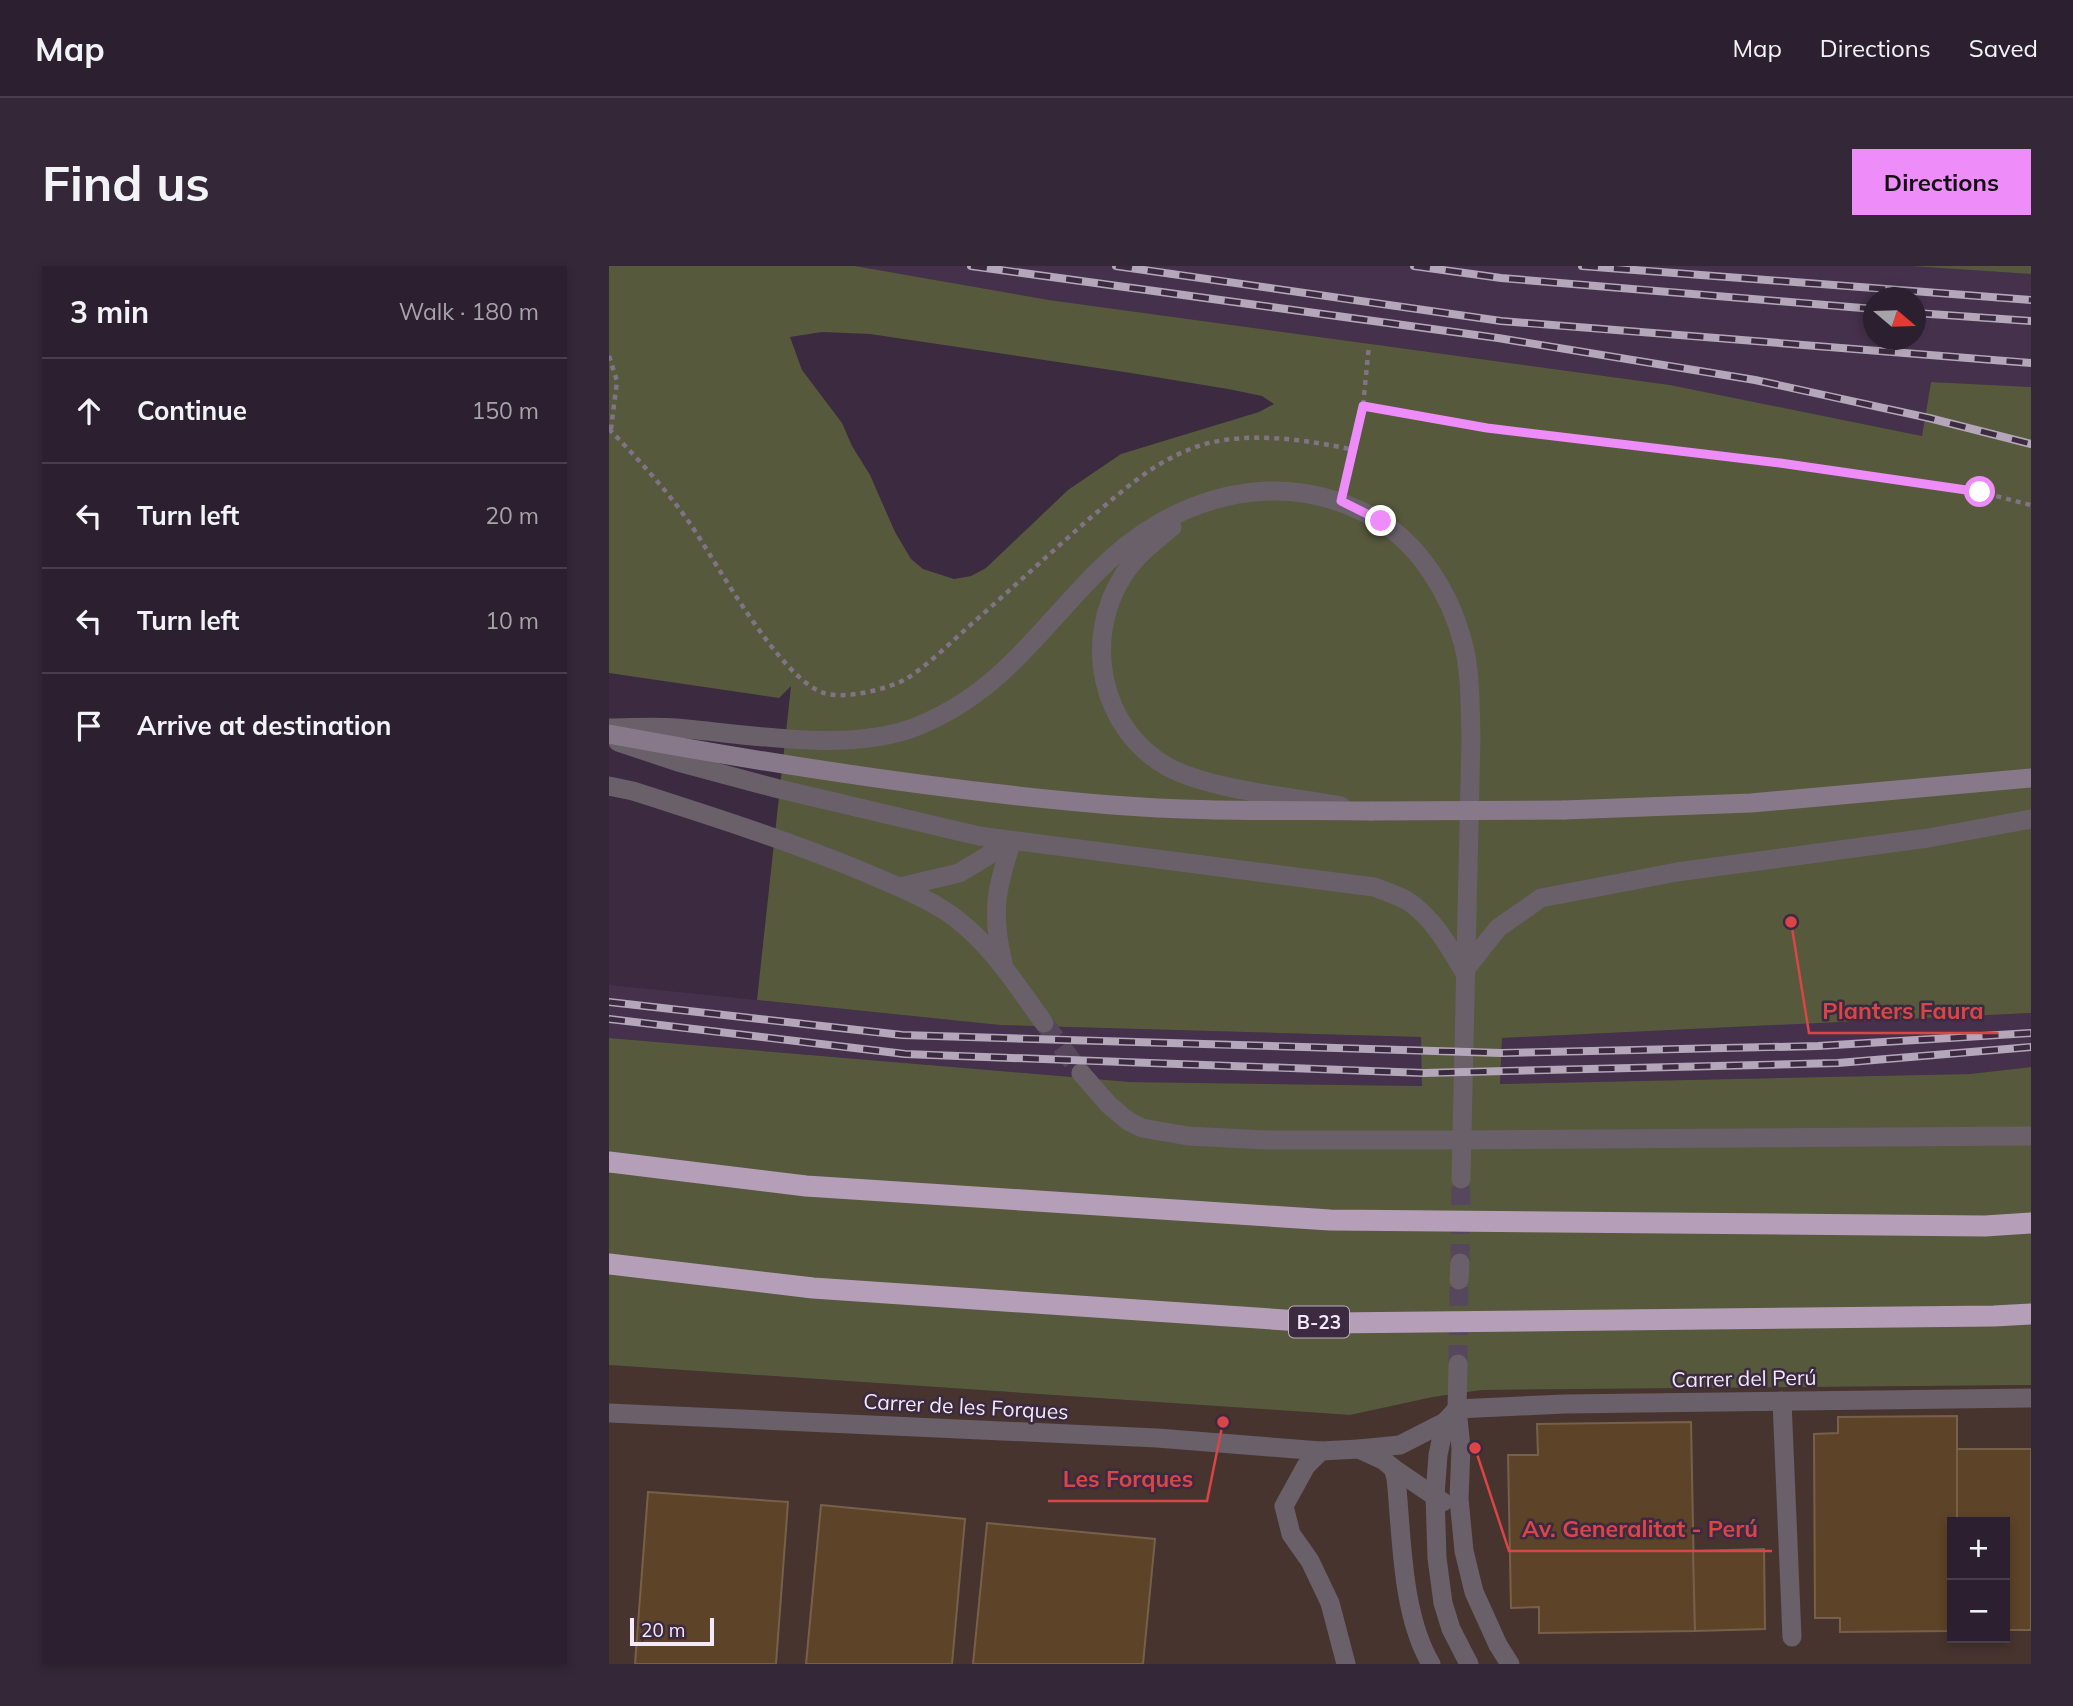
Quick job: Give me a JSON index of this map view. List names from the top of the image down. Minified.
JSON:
{"streets":{"highway":["B-23"],"street":["Carrer del Perú","Carrer de les Forques"]},"crossings":[["Carrer del Perú","Carrer de les Forques"]],"places":["Planters Faura","Les Forques","Av. Generalitat - Perú"],"scale_bar":"20 m","north":"right","page":{"header":"Map","nav":["Map","Directions","Saved"],"buttons":"Directions","title":"Find us","heading":["3 min","Walk · 180 m"],"list":[["Continue","150 m"],["Turn left","20 m"],["Turn left","10 m"],"Arrive at destination"],"map_buttons":["+","−"],"scale":"20 m"}}
